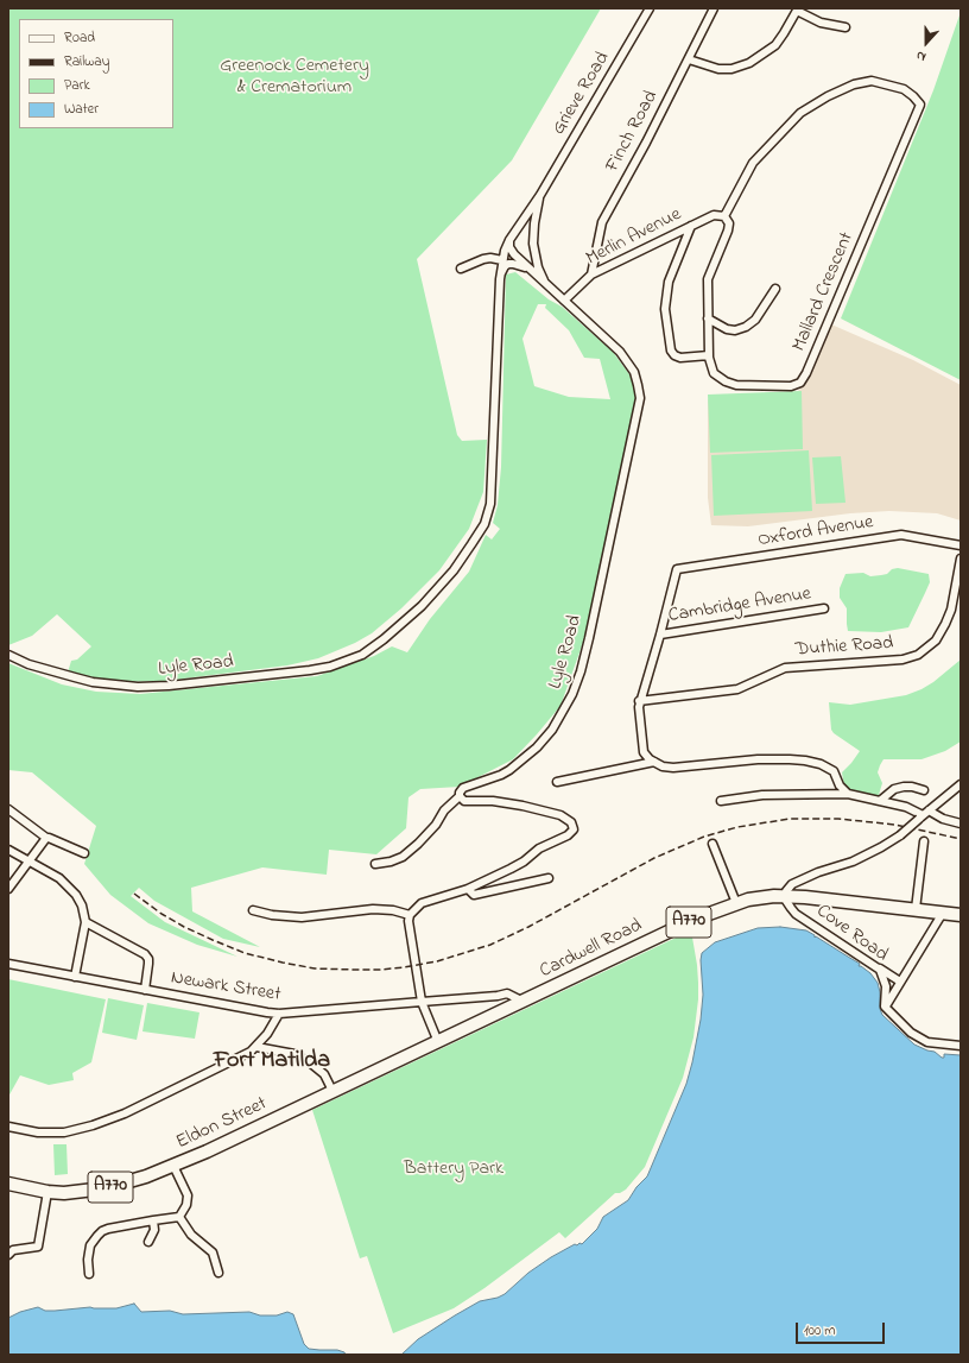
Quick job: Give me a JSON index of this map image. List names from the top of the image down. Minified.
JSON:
{"streets":{"main road":["A770","Cardwell Road","Eldon Street"],"street":["Grieve Road","Finch Road","Merlin Avenue","Mallard Crescent","Oxford Avenue","Cambridge Avenue","Duthie Road","Lyle Road","Cove Road","Newark Street"]},"crossings":[["Grieve Road","Lyle Road"],["Finch Road","Merlin Avenue"],["Merlin Avenue","Mallard Crescent"],["Merlin Avenue","Lyle Road"],["Oxford Avenue","Cambridge Avenue"],["Cove Road","Cardwell Road"],["Cardwell Road","Newark Street"],["Cardwell Road","Eldon Street"]],"districts":["Fort Matilda"],"parks":["Greenock Cemetery & Crematorium","Battery Park"],"legend":["Road","Railway","Park","Water"],"scale_bar":"100 m","north":"bottom"}
